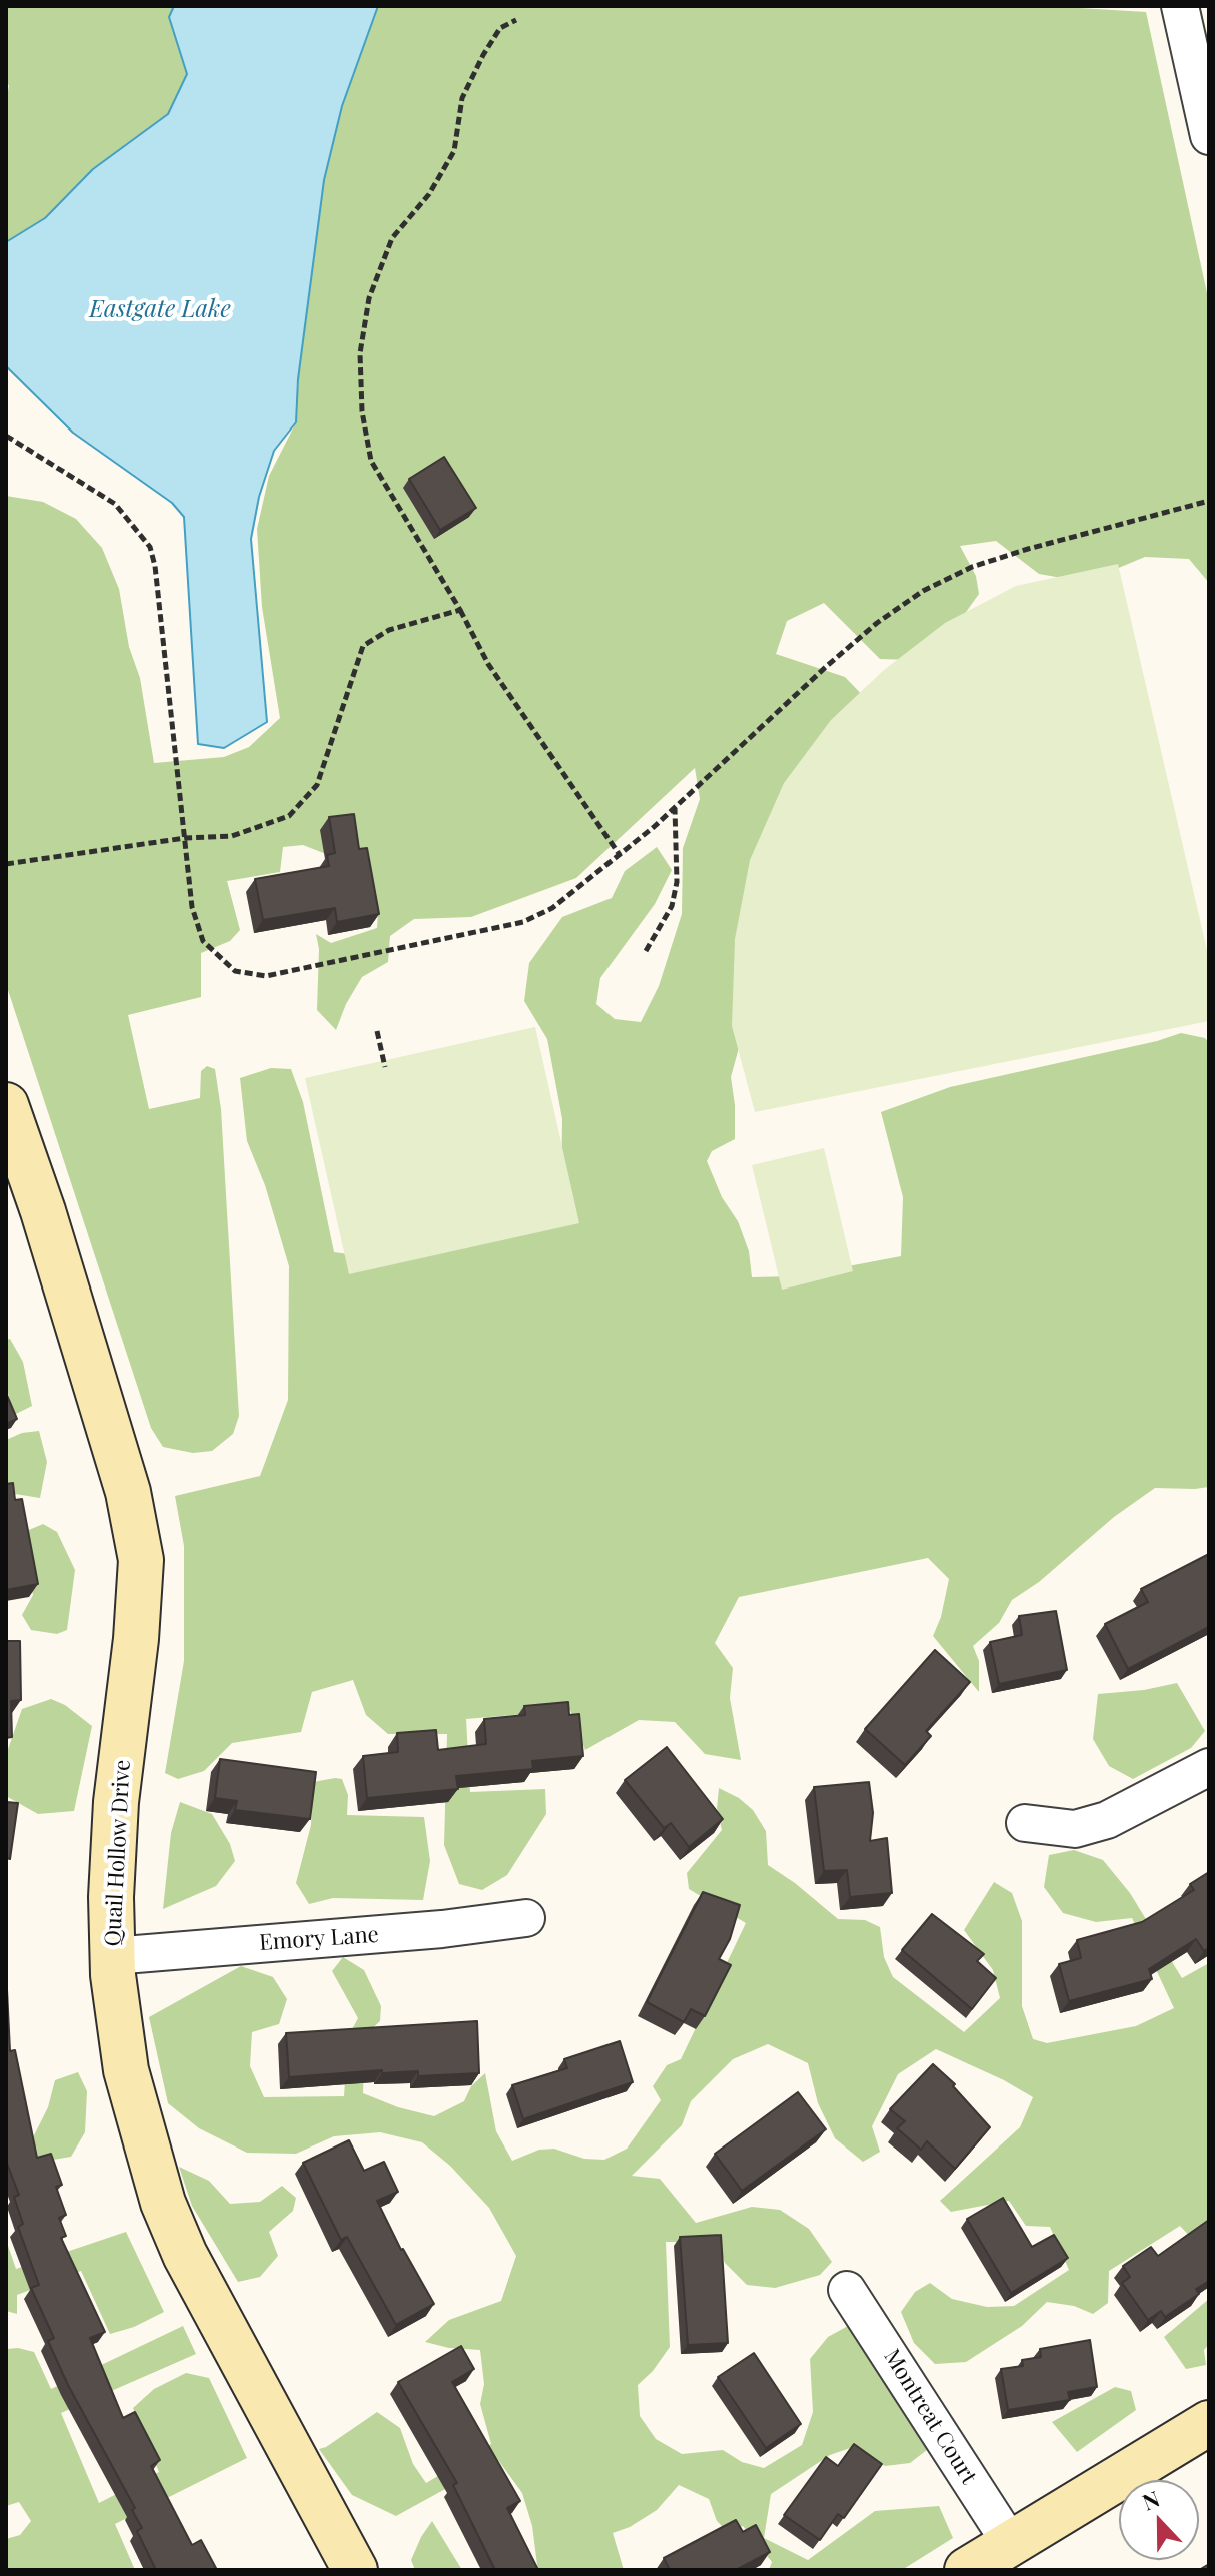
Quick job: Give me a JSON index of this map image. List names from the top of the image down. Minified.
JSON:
{"streets":{"street":["Quail Hollow Drive","Emory Lane","Montreat Court"]},"crossings":[["Quail Hollow Drive","Emory Lane"]],"water":["Eastgate Lake"],"north":"top"}
